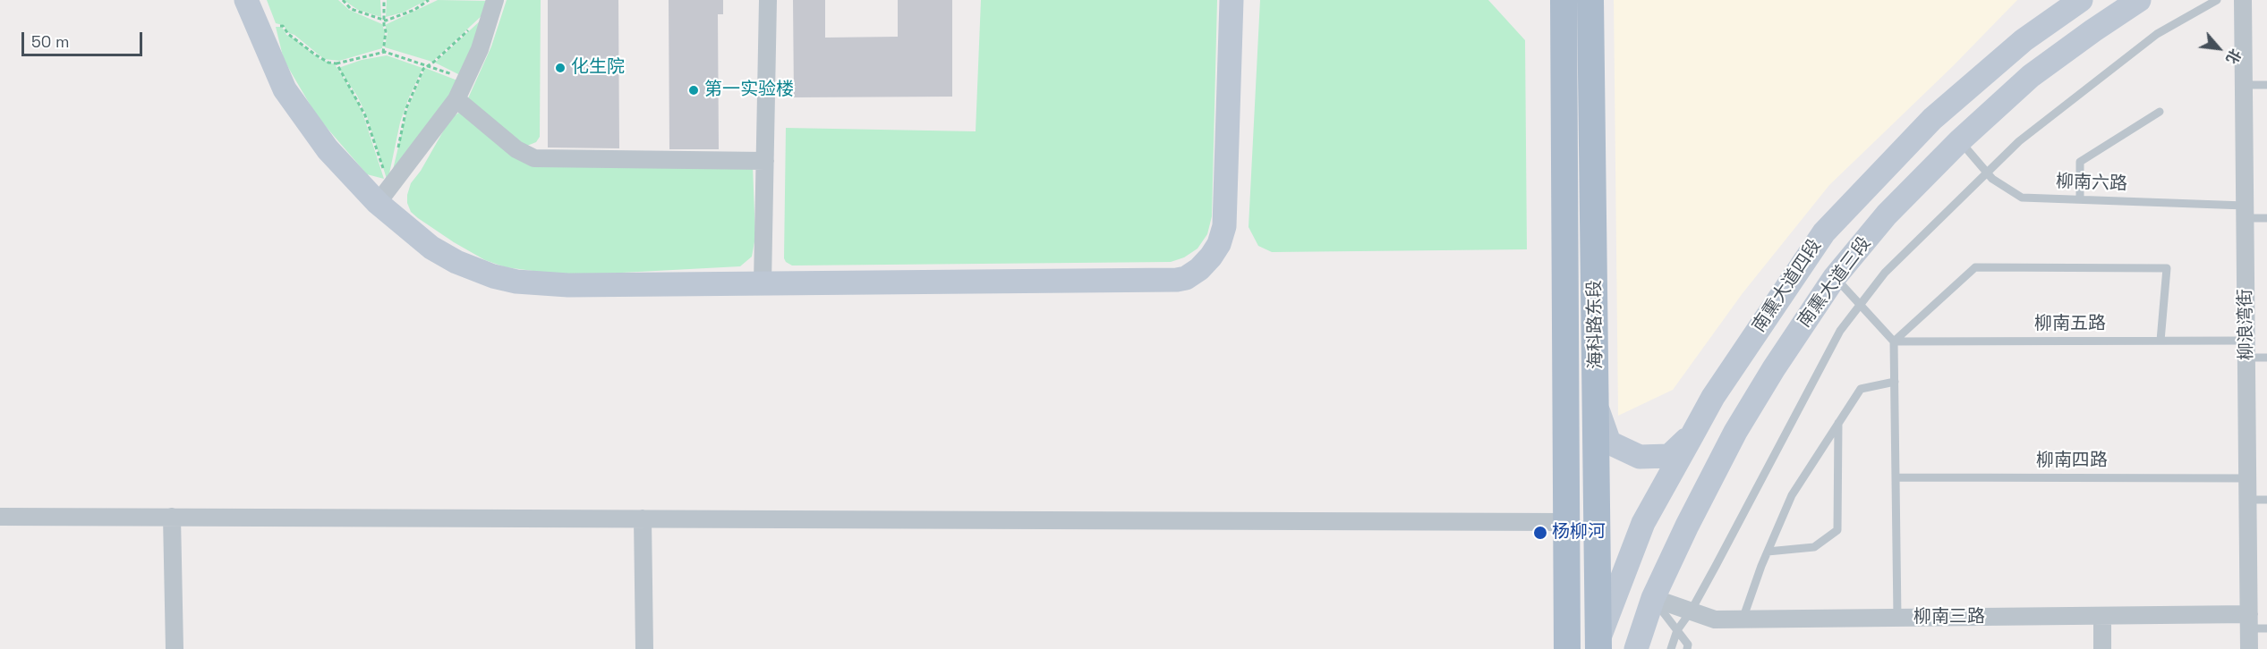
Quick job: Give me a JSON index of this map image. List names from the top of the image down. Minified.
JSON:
{"streets":{"main road":["南熏大道三段","南熏大道四段","海科路东段"],"street":["柳浪湾街","柳南三路"],"lane":["柳南六路","柳南五路","柳南四路"]},"crossings":[["柳南六路","南熏大道三段"],["柳南六路","柳浪湾街"],["南熏大道三段","柳南三路"],["南熏大道四段","海科路东段"],["柳南五路","柳浪湾街"],["柳浪湾街","柳南四路"],["柳浪湾街","柳南三路"]],"places":["化生院","第一实验楼","杨柳河"],"scale_bar":"50 m","north":"bottom right"}
